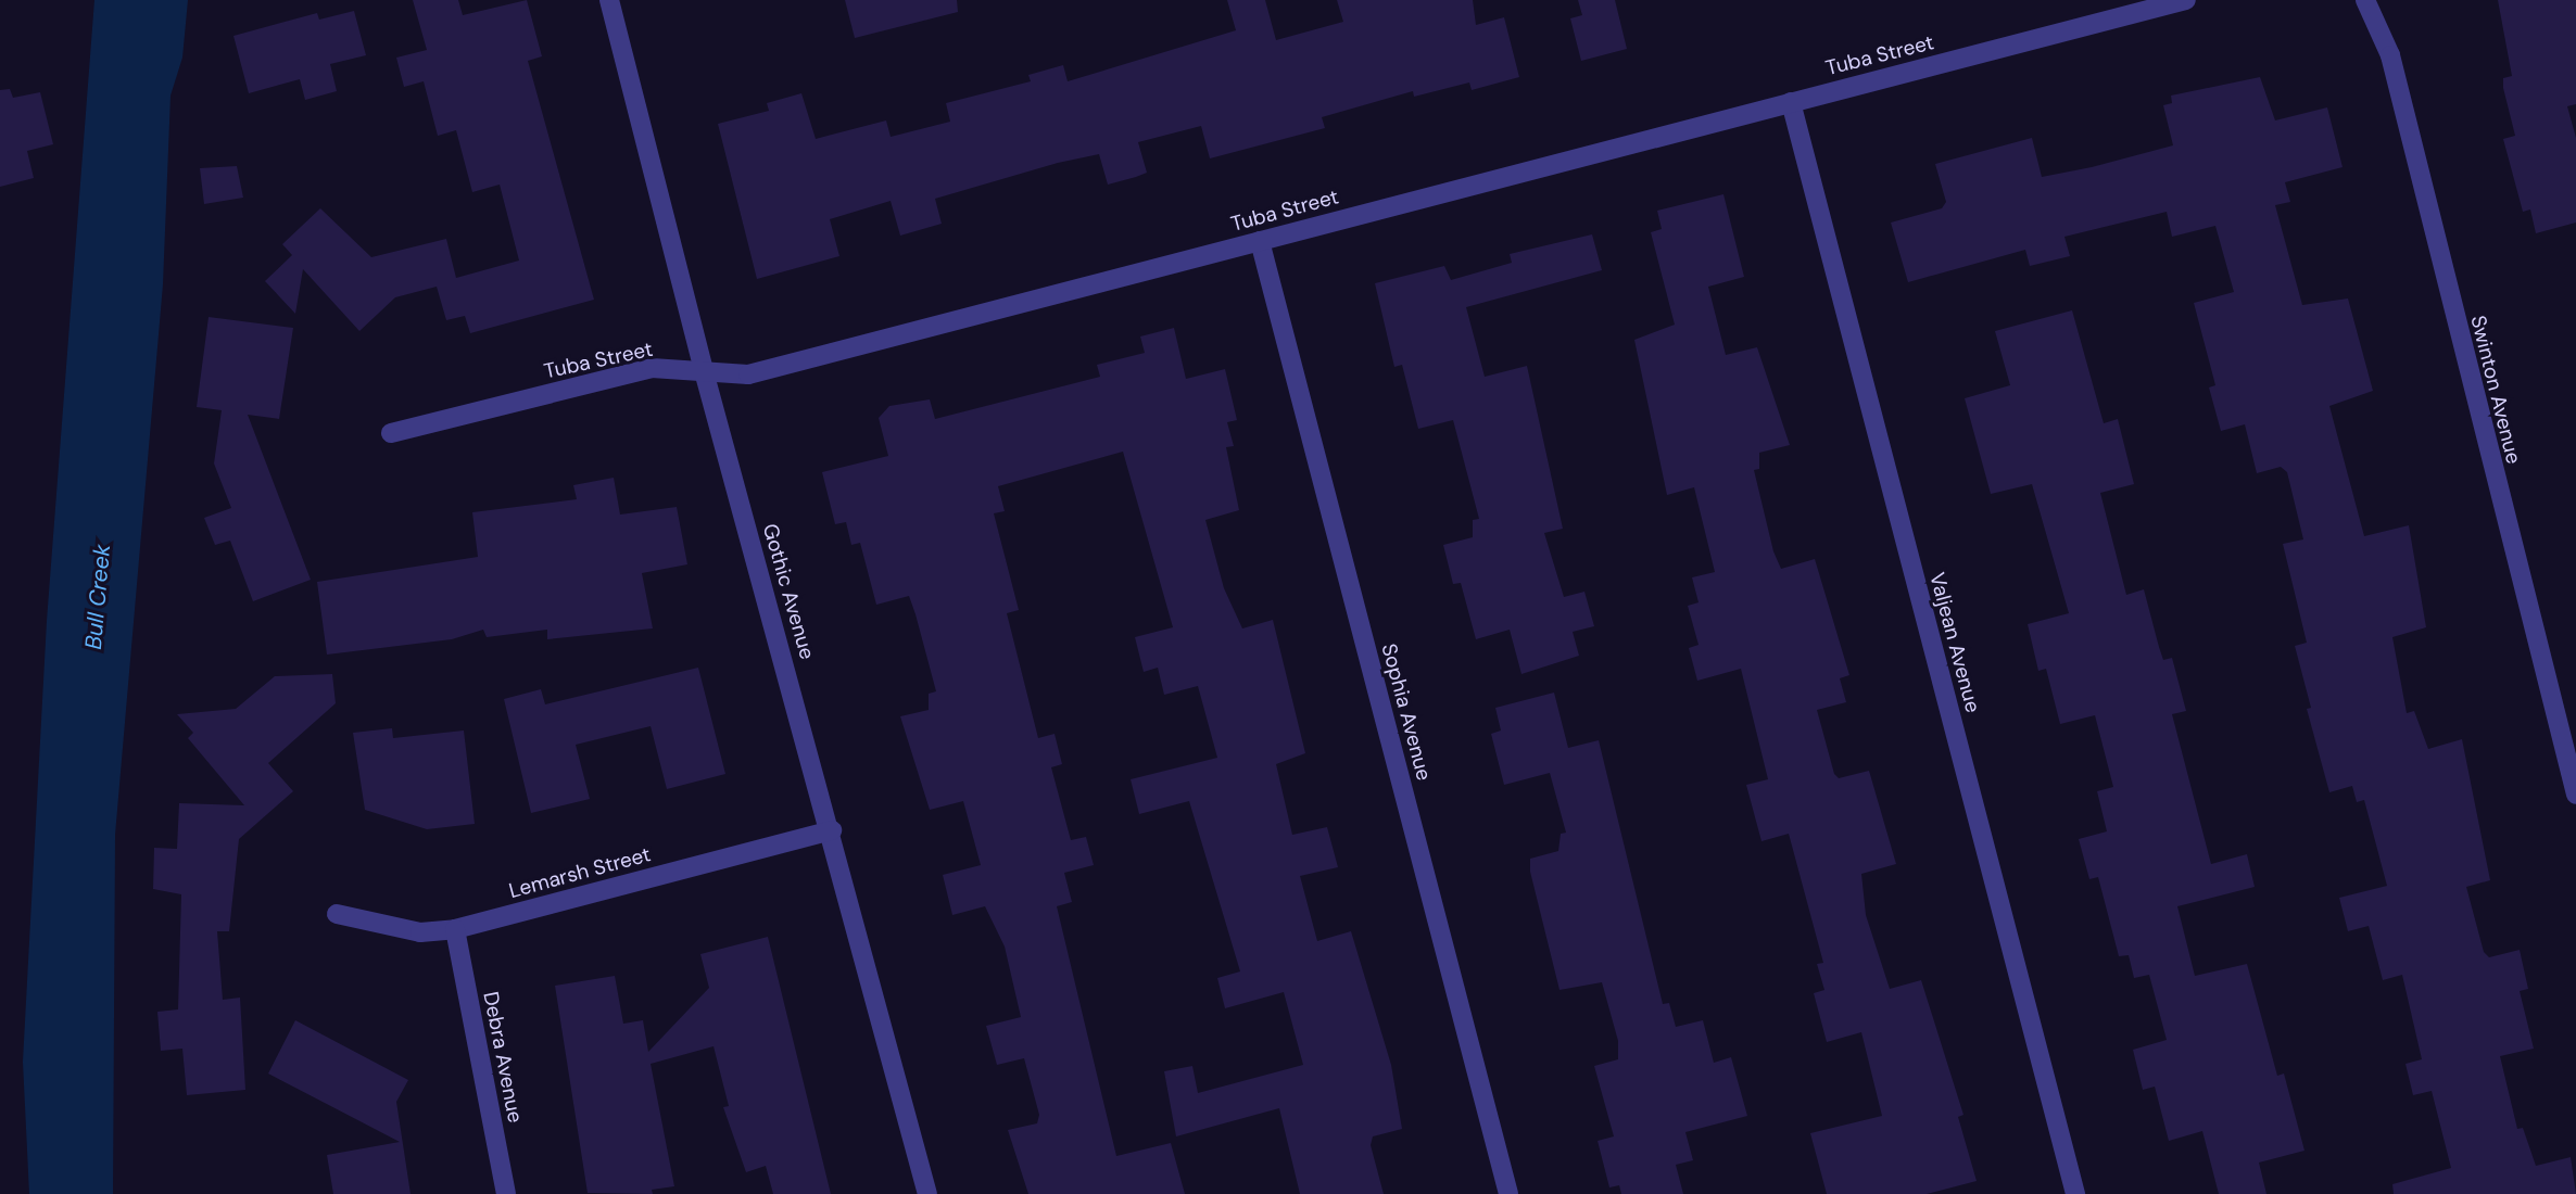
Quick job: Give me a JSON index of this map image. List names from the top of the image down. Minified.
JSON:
{"streets":{"street":["Tuba Street","Swinton Avenue","Gothic Avenue","Valjean Avenue","Sophia Avenue","Lemarsh Street","Debra Avenue"]},"crossings":[["Tuba Street","Gothic Avenue"],["Tuba Street","Valjean Avenue"],["Tuba Street","Sophia Avenue"],["Gothic Avenue","Lemarsh Street"],["Lemarsh Street","Debra Avenue"]],"water":["Bull Creek"]}
